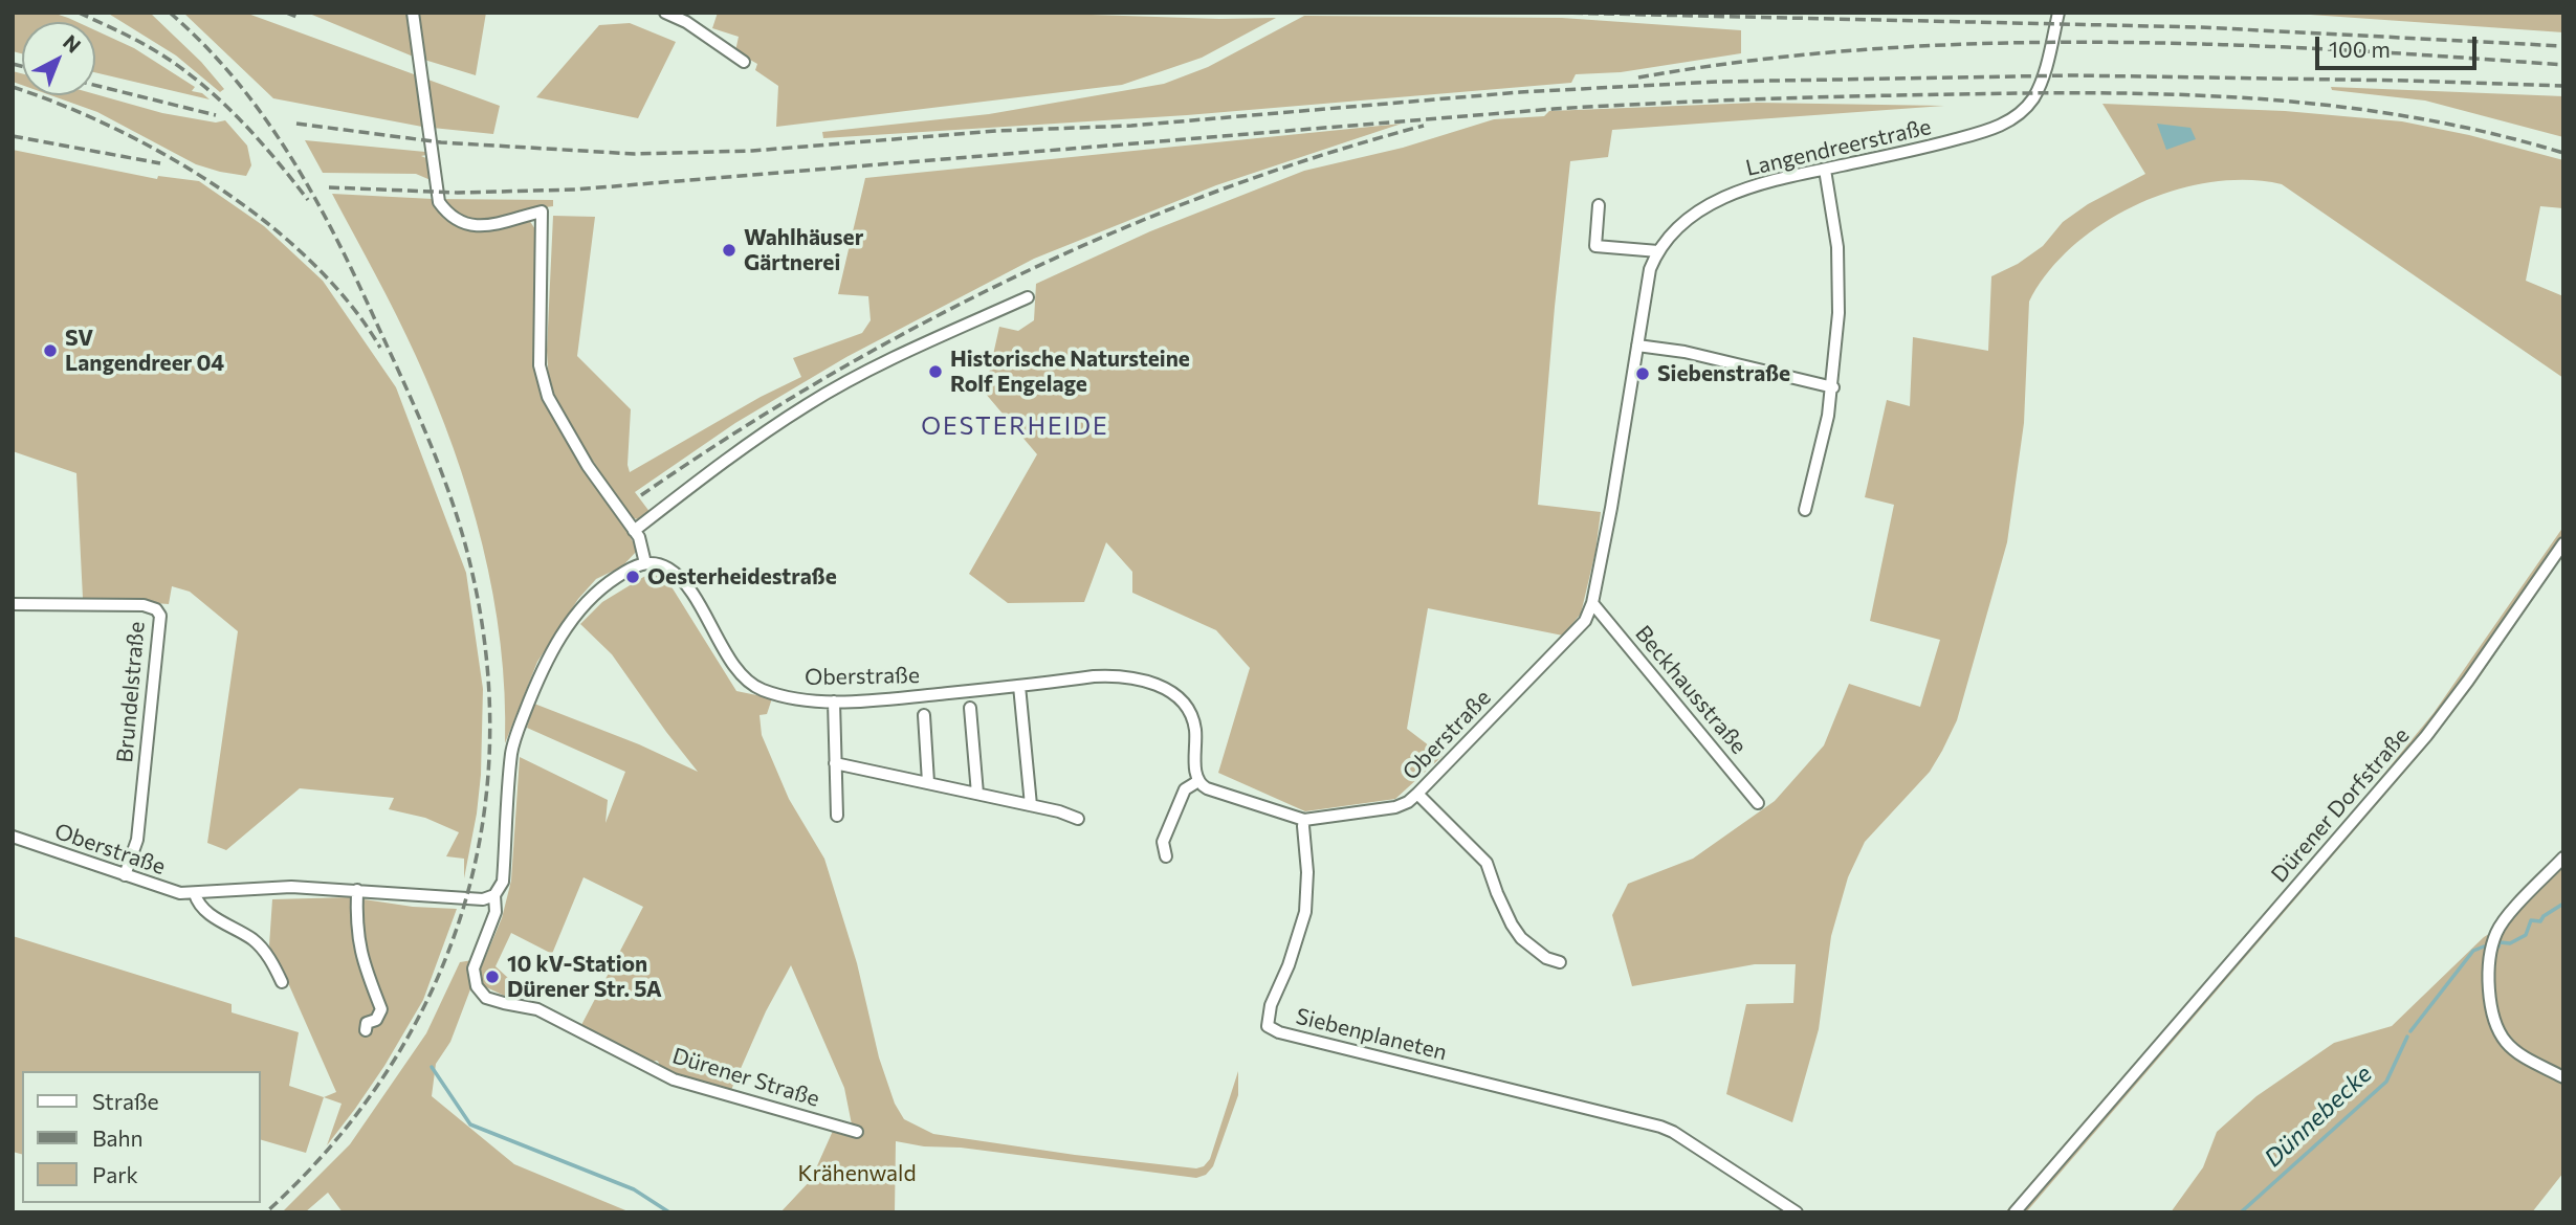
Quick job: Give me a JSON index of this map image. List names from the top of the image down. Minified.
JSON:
{"streets":{"street":["Langendreerstraße","Oberstraße","Beckhausstraße","Brundelstraße","Dürener Dorfstraße","Siebenplaneten","Dürener Straße"]},"crossings":[["Langendreerstraße","Oberstraße"],["Oberstraße","Beckhausstraße"],["Oberstraße","Brundelstraße"],["Oberstraße","Siebenplaneten"],["Oberstraße","Dürener Straße"]],"districts":["OESTERHEIDE"],"water":["Dünnebecke"],"parks":["Krähenwald"],"places":["Wahlhäuser Gärtnerei","SV Langendreer 04","Historische Natursteine Rolf Engelage","Siebenstraße","Oesterheidestraße","10 kV-Station Dürener Str. 5A"],"legend":["Straße","Bahn","Park"],"scale_bar":"100 m","north":"top right"}
